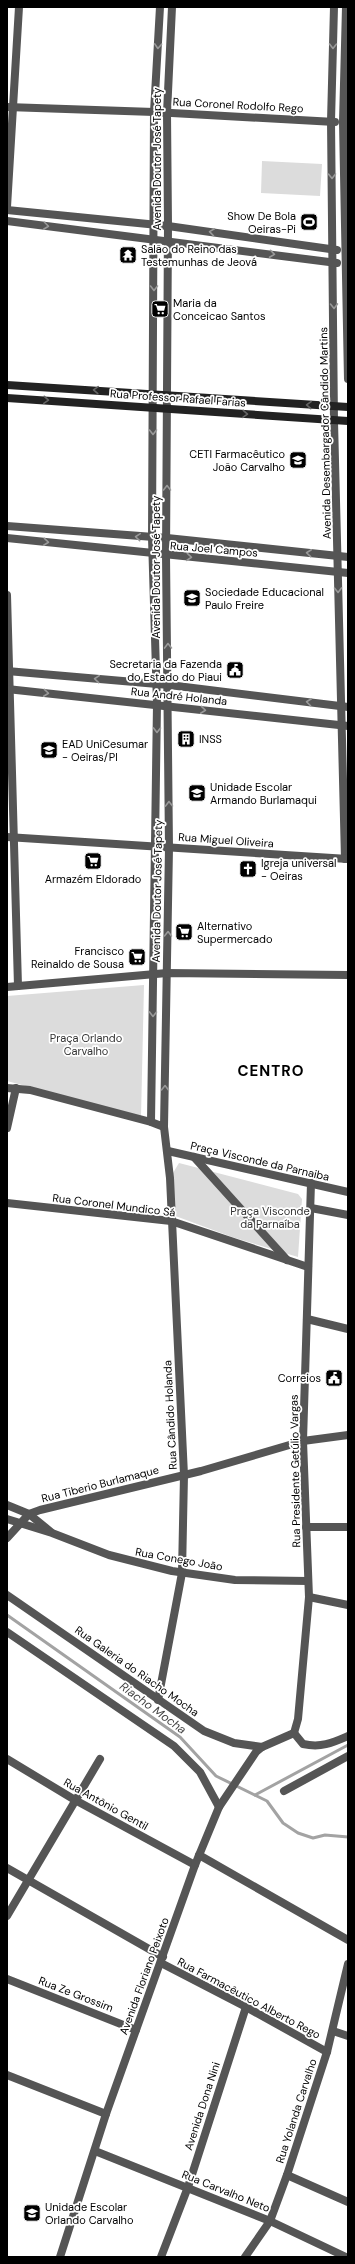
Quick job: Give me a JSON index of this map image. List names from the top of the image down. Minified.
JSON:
{"streets":{"main road":["Rua Professor Rafael Farias"],"street":["Rua Coronel Rodolfo Rego","Avenida Doutor José Tapety","Avenida Desembargador Cândido Martins","Rua Joel Campos","Rua André Holanda","Rua Miguel Oliveira","Praça Visconde da Parnaiba","Rua Coronel Mundico Sá","Rua Cândido Holanda","Rua Presidente Getúlio Vargas","Rua Tiberio Burlamaque","Rua Conego João","Rua Galeria do Riacho Mocha","Rua Antônio Gentil","Avenida Floriano Peixoto","Rua Ze Grossim","Rua Farmacêutico Alberto Rego","Avenida Dona Nini","Rua Yolanda Carvalho","Rua Carvalho Neto"]},"crossings":[["Rua Coronel Rodolfo Rego","Avenida Doutor José Tapety"],["Rua Coronel Rodolfo Rego","Avenida Desembargador Cândido Martins"],["Avenida Doutor José Tapety","Rua Professor Rafael Farias"],["Avenida Doutor José Tapety","Rua Joel Campos"],["Avenida Doutor José Tapety","Rua André Holanda"],["Avenida Doutor José Tapety","Rua Miguel Oliveira"],["Avenida Doutor José Tapety","Rua Cândido Holanda"],["Rua Professor Rafael Farias","Avenida Desembargador Cândido Martins"],["Avenida Desembargador Cândido Martins","Rua Joel Campos"],["Avenida Desembargador Cândido Martins","Rua André Holanda"],["Avenida Desembargador Cândido Martins","Rua Miguel Oliveira"],["Praça Visconde da Parnaiba","Rua Cândido Holanda"],["Praça Visconde da Parnaiba","Rua Presidente Getúlio Vargas"],["Rua Coronel Mundico Sá","Rua Cândido Holanda"],["Rua Coronel Mundico Sá","Rua Presidente Getúlio Vargas"],["Rua Cândido Holanda","Rua Tiberio Burlamaque"],["Rua Cândido Holanda","Rua Conego João"],["Rua Cândido Holanda","Rua Galeria do Riacho Mocha"],["Rua Presidente Getúlio Vargas","Rua Tiberio Burlamaque"],["Rua Presidente Getúlio Vargas","Rua Conego João"],["Rua Presidente Getúlio Vargas","Avenida Floriano Peixoto"],["Rua Tiberio Burlamaque","Rua Conego João"],["Rua Galeria do Riacho Mocha","Avenida Floriano Peixoto"],["Rua Antônio Gentil","Avenida Floriano Peixoto"],["Avenida Floriano Peixoto","Rua Ze Grossim"],["Avenida Floriano Peixoto","Rua Farmacêutico Alberto Rego"],["Avenida Floriano Peixoto","Rua Carvalho Neto"],["Rua Farmacêutico Alberto Rego","Avenida Dona Nini"],["Rua Farmacêutico Alberto Rego","Rua Yolanda Carvalho"],["Avenida Dona Nini","Rua Carvalho Neto"],["Rua Yolanda Carvalho","Rua Carvalho Neto"]],"districts":["CENTRO"],"water":["Riacho Mocha"],"parks":["Praça Orlando Carvalho","Praça Visconde da Parnaíba"],"places":{"sports":["Show De Bola Oeiras-Pi"],"temple":["Salão do Reino das Testemunhas de Jeová"],"supermarket":["Maria da Conceicao Santos","Armazém Eldorado","Alternativo Supermercado","Francisco Reinaldo de Sousa"],"school or university":["CETI Farmacêutico João Carvalho","Sociedade Educacional Paulo Freire","EAD UniCesumar - Oeiras/PI","Unidade Escolar Armando Burlamaqui","Unidade Escolar Orlando Carvalho"],"public building":["Secretaria da Fazenda do Estado do Piaui","Correios"],"building":["INSS"],"church":["Igreja universal - Oeiras"]}}
